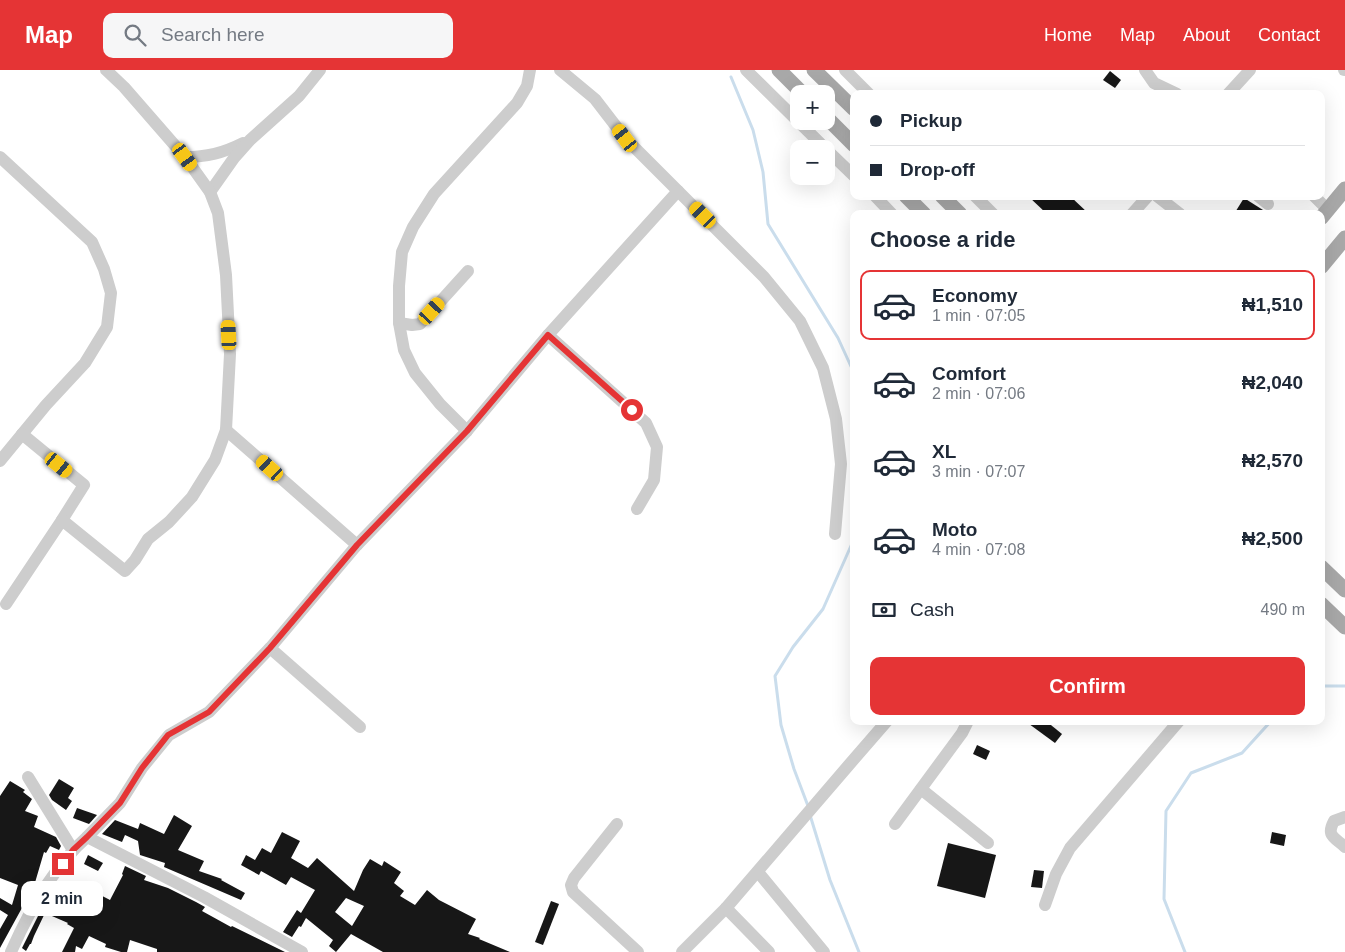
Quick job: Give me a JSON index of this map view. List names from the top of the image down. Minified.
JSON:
{"page":{"header":"Map","search":"Search here","nav":["Home","Map","About","Contact"],"map_buttons":["+","−"],"banner":["Pickup","Drop-off"],"heading":"Choose a ride","list":[{"name":"Economy","note":"1 min · 07:05","value":"₦1,510"},{"name":"Comfort","note":"2 min · 07:06","value":"₦2,040"},{"name":"XL","note":"3 min · 07:07","value":"₦2,570"},{"name":"Moto","note":"4 min · 07:08","value":"₦2,500"}],"pay":["Cash","490 m"],"buttons":"Confirm","bubble":"2 min"}}
